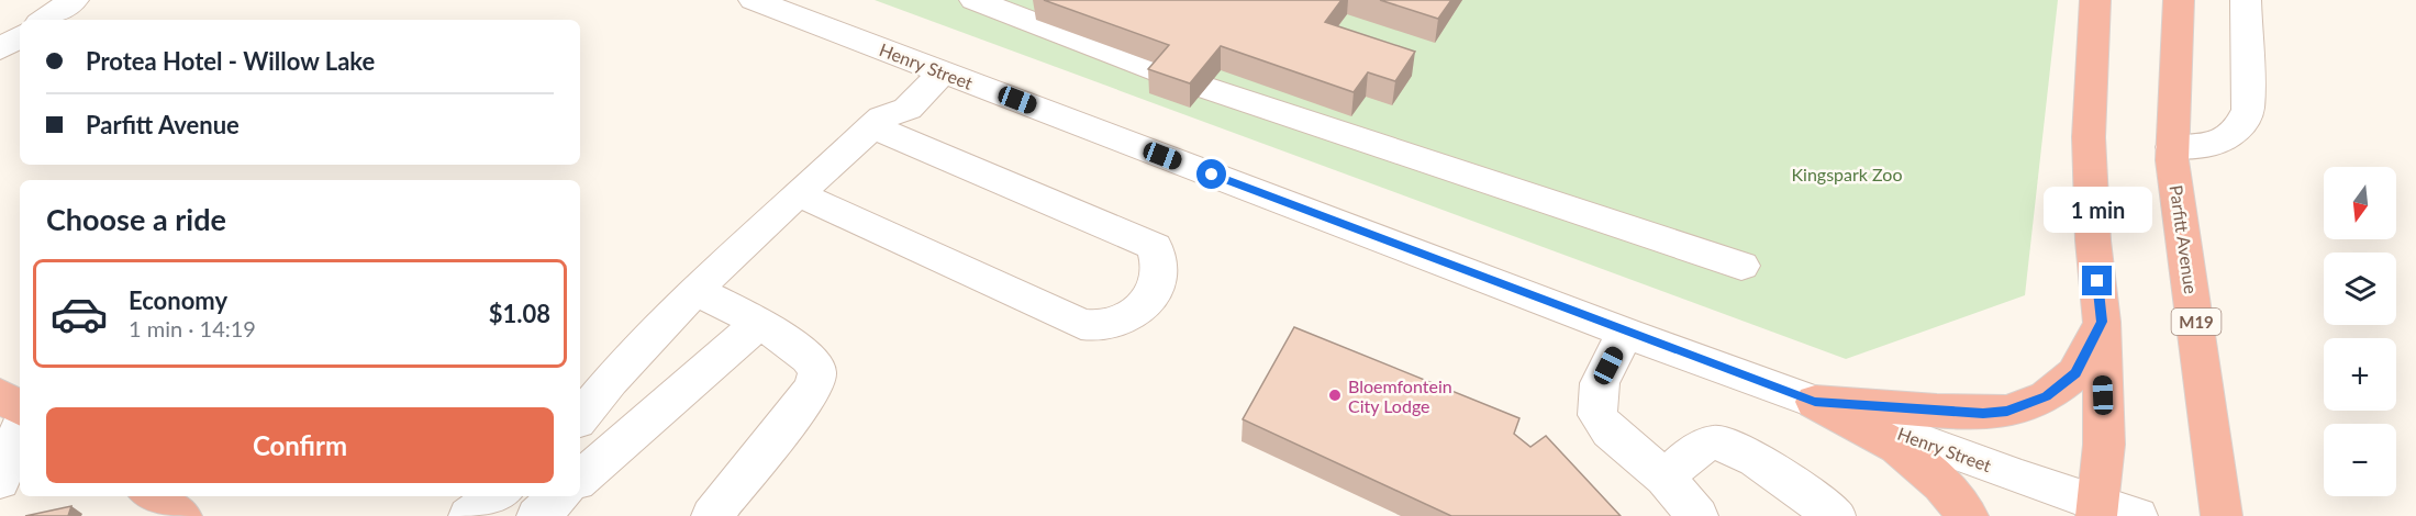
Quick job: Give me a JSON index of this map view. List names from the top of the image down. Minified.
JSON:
{"streets":{"highway":["Parfitt Avenue","M19"],"street":["Henry Street"]},"parks":["Kingspark Zoo"],"places":["Bloemfontein City Lodge"],"north":"bottom","page":{"banner":["Protea Hotel - Willow Lake","Parfitt Avenue"],"map_buttons":["+","−"],"heading":"Choose a ride","bubble":"1 min","list":[{"name":"Economy","note":"1 min · 14:19","value":"$1.08"}],"buttons":"Confirm"}}
